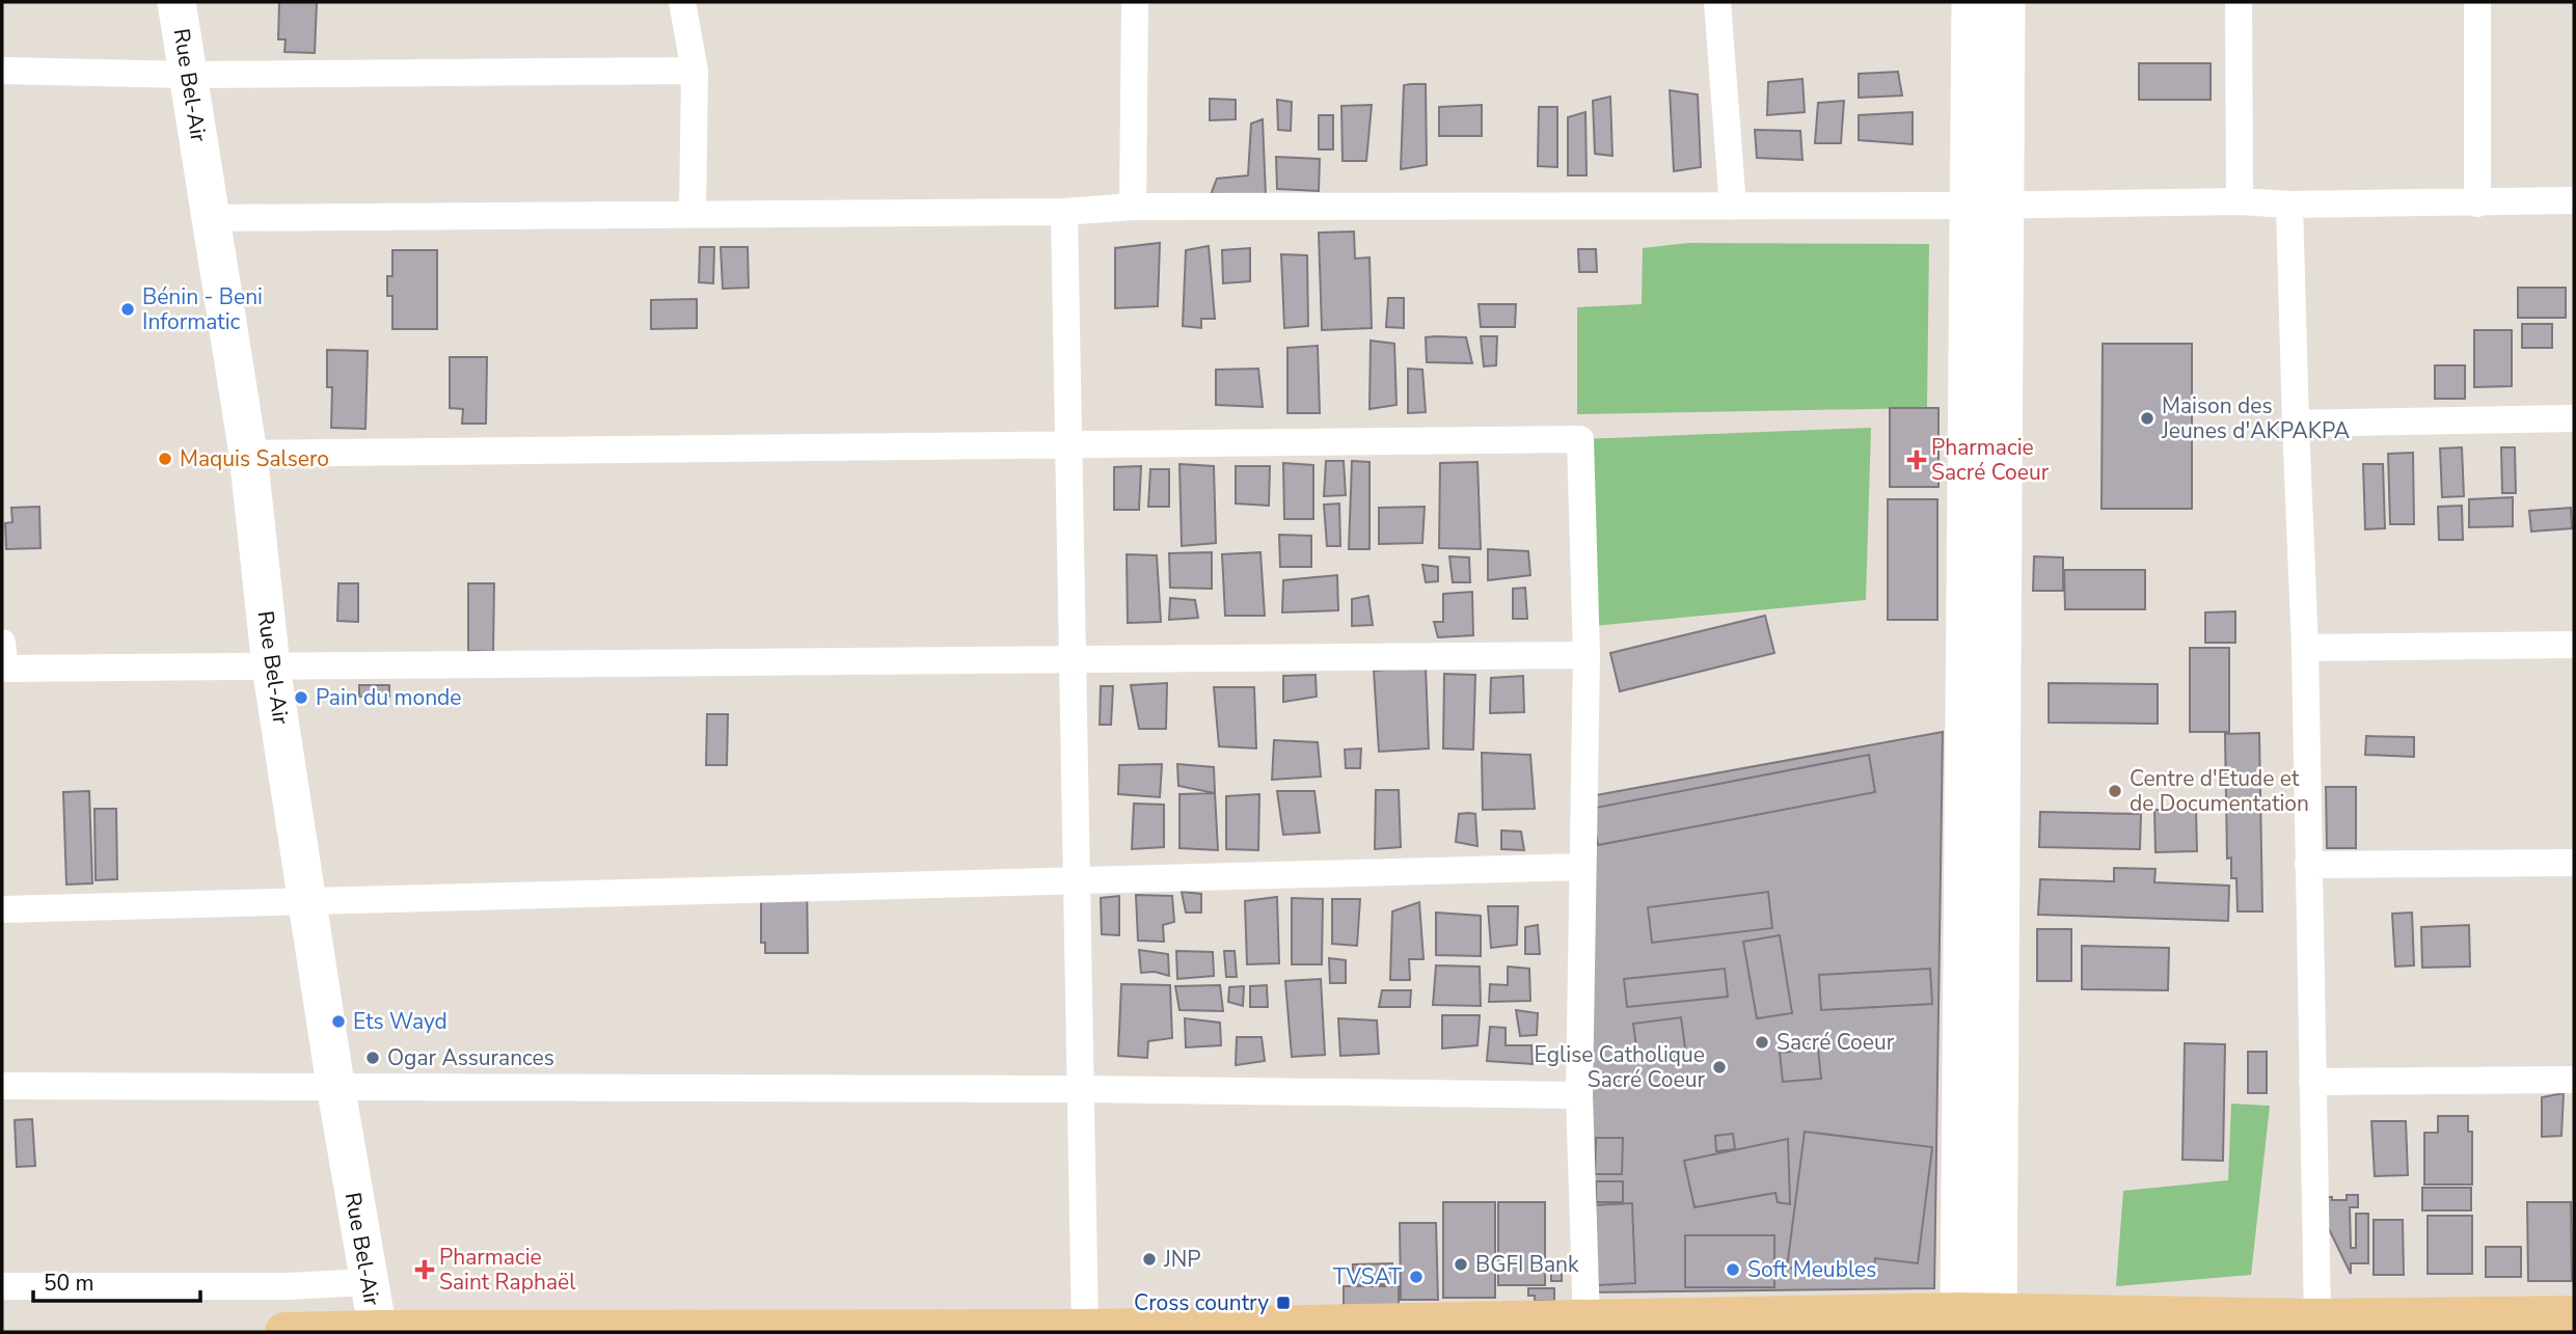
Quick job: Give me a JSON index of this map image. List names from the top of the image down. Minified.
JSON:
{"streets":{"main road":["Rue Bel-Air"]},"places":{"other":["Bénin - Beni Informatic","Maison des Jeunes d'AKPAKPA","Maquis Salsero","Pain du monde","Centre d'Etude et de Documentation","Ets Wayd","Sacré Coeur","Ogar Assurances","Eglise Catholique Sacré Coeur","JNP","BGFI Bank","Soft Meubles","TVSAT"],"health":["Pharmacie Sacré Coeur","Pharmacie Saint Raphaël"],"transit":["Cross country"]},"scale_bar":"50 m"}
